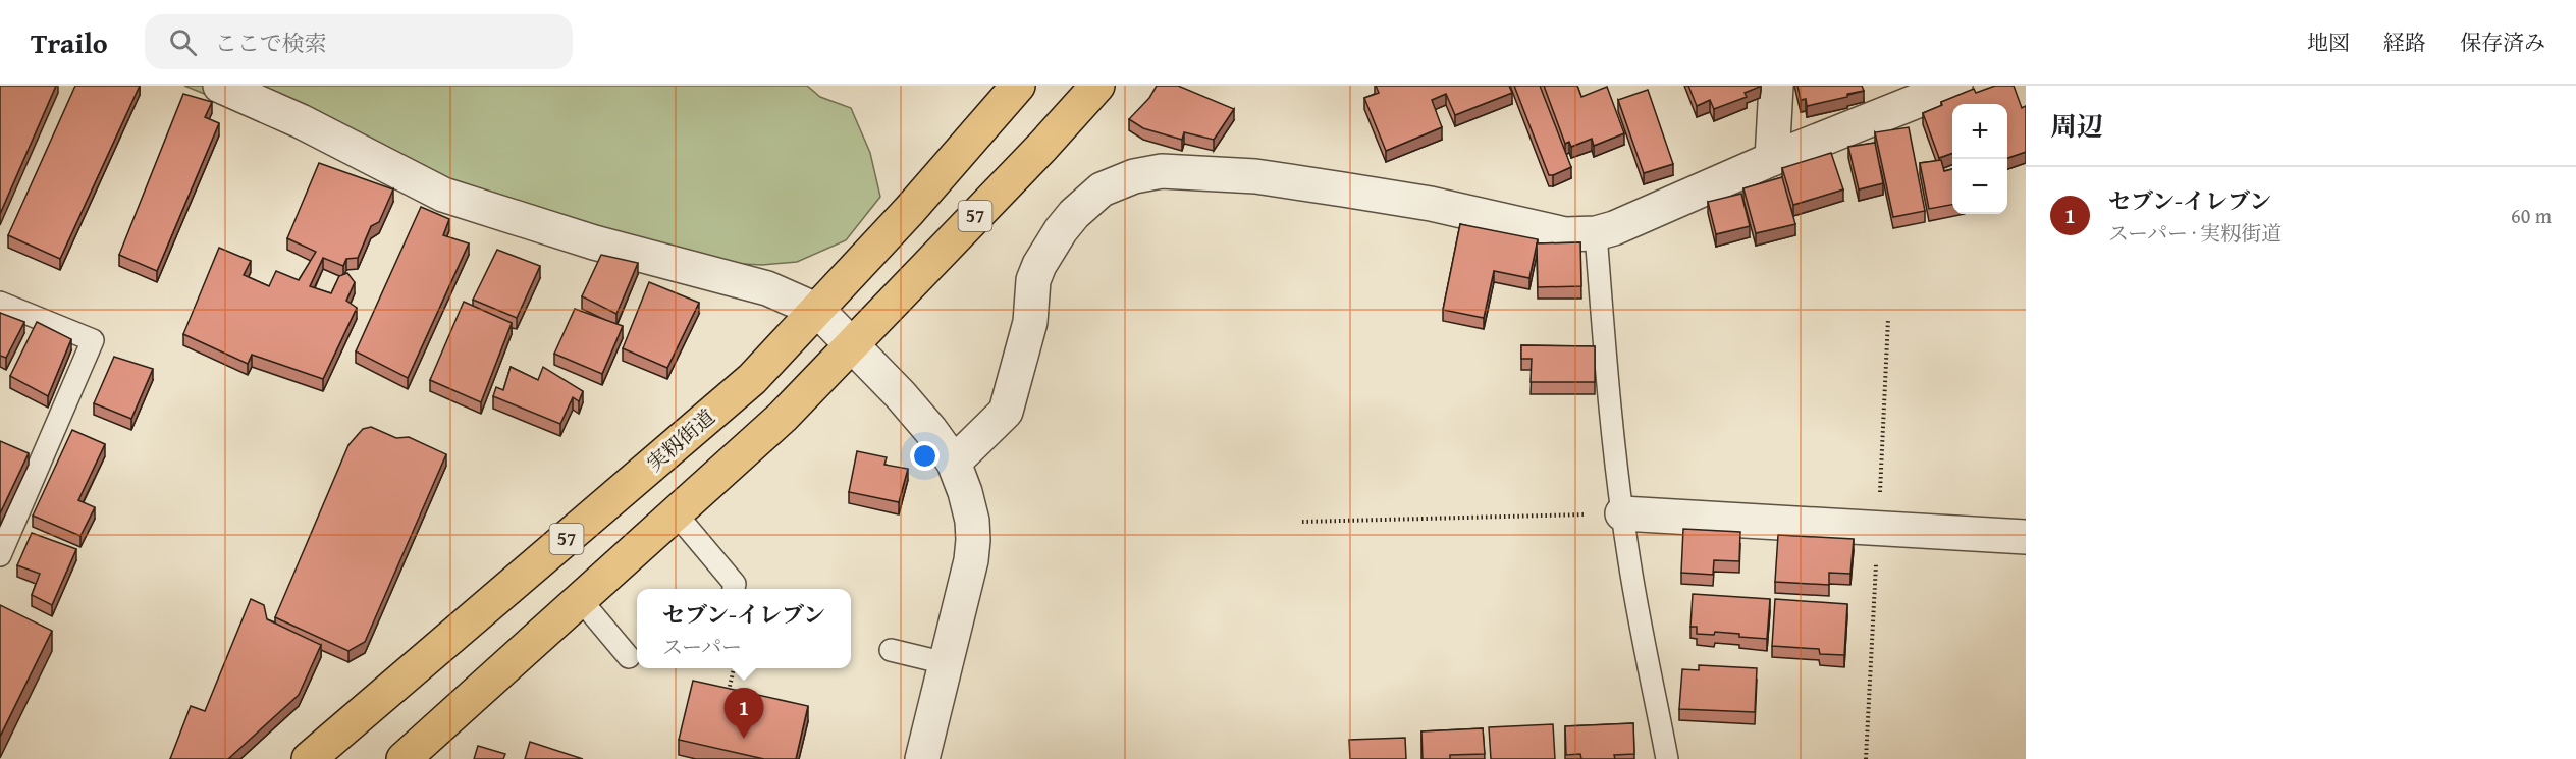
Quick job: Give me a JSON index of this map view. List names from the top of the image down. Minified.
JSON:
{"streets":{"main road":["57","実籾街道"]},"page":{"header":"Trailo","search":"ここで検索","nav":["地図","経路","保存済み"],"heading":"周辺","map_buttons":["+","−"],"list":[{"mark":"1","name":"セブン-イレブン","note":"スーパー · 実籾街道","value":"60 m"}],"popup":["セブン-イレブン","スーパー"],"pins":"1"}}
